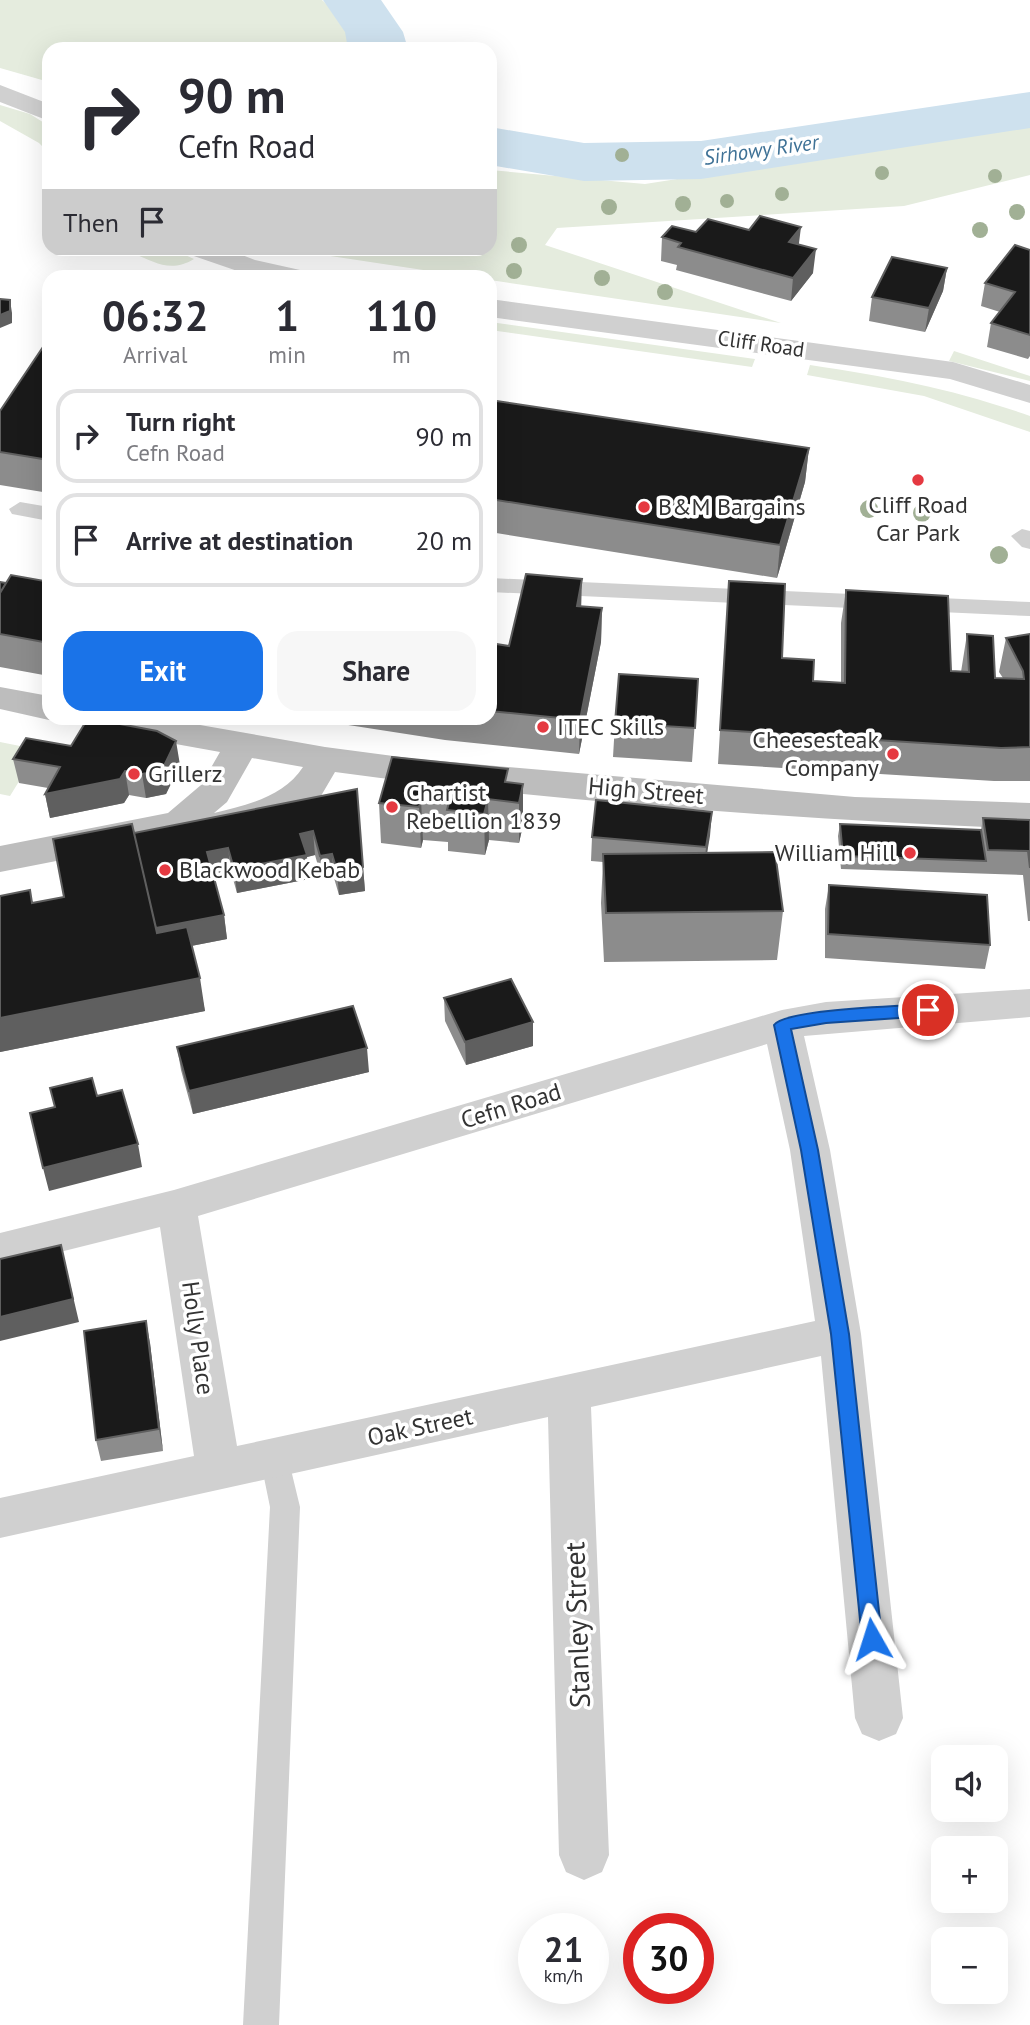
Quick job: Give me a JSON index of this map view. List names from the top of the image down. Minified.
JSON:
{"streets":{"main road":["High Street"],"street":["Cliff Road","Cefn Road","Holly Place","Oak Street","Stanley Street"]},"crossings":[["Cefn Road","Holly Place"],["Holly Place","Oak Street"],["Oak Street","Stanley Street"]],"water":["Sirhowy River"],"places":["Cliff Road Car Park","B&M Bargains","ITEC Skills","Cheesesteak Company","Grillerz","Chartist Rebellion 1839","William Hill","Blackwood Kebab"],"page":{"turn":["90 m","Cefn Road"],"then":"Then","eta":["06:32","Arrival","1","min","110","m"],"list":[{"name":"Turn right","note":"Cefn Road","value":"90 m"},{"name":"Arrive at destination","value":"20 m"}],"buttons":["Exit","Share"],"map_buttons":["+","−"],"speed":"21 km/h","limit":"30"}}
